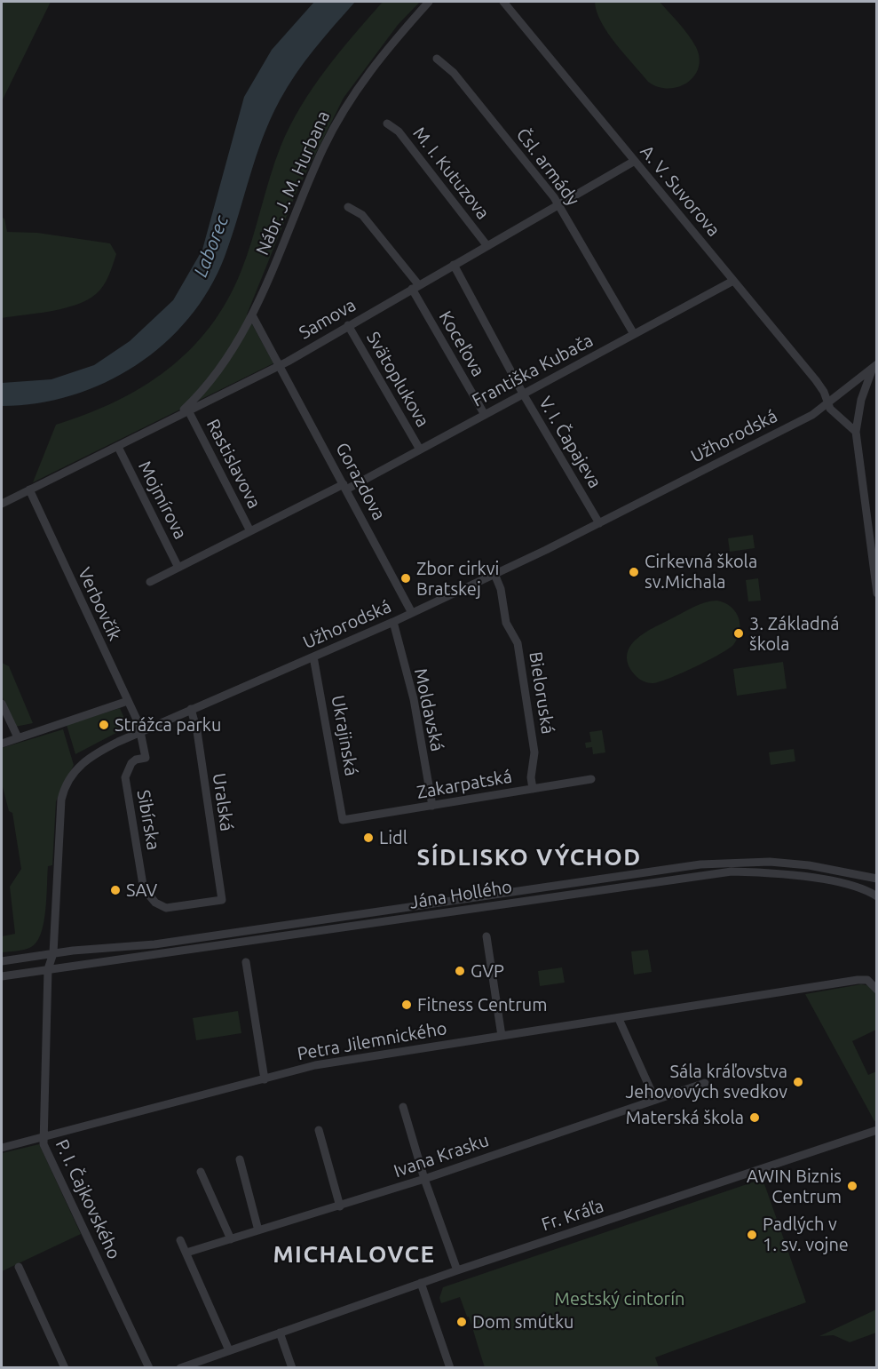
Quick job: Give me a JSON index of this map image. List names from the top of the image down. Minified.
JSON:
{"streets":{"street":["Čsl. armády","M. I. Kutuzova","Nábr. J. M. Hurbana","A. V. Suvorova","Samova","Koceľova","Františka Kubača","Svätoplukova","Užhorodská","V. I. Čapajeva","Rastislavova","Gorazdova","Mojmírova","Verbovčík","Bieloruská","Moldavská","Ukrajinská","Zakarpatská","Uralská","Sibírska","Jána Hollého","Petra Jilemnického","Ivana Krasku","P. I. Čajkovského","Fr. Kráľa"]},"crossings":[["Čsl. armády","Samova"],["Čsl. armády","Františka Kubača"],["M. I. Kutuzova","Samova"],["Nábr. J. M. Hurbana","Samova"],["A. V. Suvorova","Samova"],["A. V. Suvorova","Františka Kubača"],["A. V. Suvorova","Užhorodská"],["Samova","Koceľova"],["Samova","Svätoplukova"],["Samova","V. I. Čapajeva"],["Samova","Rastislavova"],["Samova","Gorazdova"],["Samova","Mojmírova"],["Samova","Verbovčík"],["Koceľova","Františka Kubača"],["Františka Kubača","Svätoplukova"],["Františka Kubača","V. I. Čapajeva"],["Františka Kubača","Rastislavova"],["Františka Kubača","Gorazdova"],["Františka Kubača","Mojmírova"],["Užhorodská","V. I. Čapajeva"],["Užhorodská","Gorazdova"],["Užhorodská","Verbovčík"],["Užhorodská","Bieloruská"],["Užhorodská","Moldavská"],["Užhorodská","Ukrajinská"],["Užhorodská","Uralská"],["Užhorodská","Jána Hollého"],["Verbovčík","Sibírska"],["Bieloruská","Zakarpatská"],["Moldavská","Zakarpatská"],["Ukrajinská","Zakarpatská"],["Uralská","Sibírska"],["Jána Hollého","P. I. Čajkovského"],["Petra Jilemnického","P. I. Čajkovského"]],"districts":["SÍDLISKO VÝCHOD","MICHALOVCE"],"water":["Laborec"],"parks":["Mestský cintorín"],"places":["Cirkevná škola sv.Michala","Zbor cirkvi Bratskej","3. Základná škola","Strážca parku","Lidl","SAV","GVP","Fitness Centrum","Sála kráľovstva Jehovových svedkov","Materská škola","AWIN Biznis Centrum","Padlých v 1. sv. vojne","Dom smútku"]}
